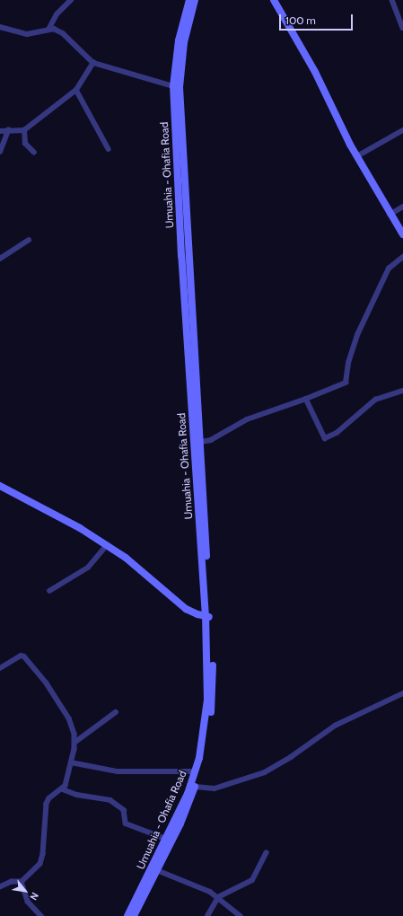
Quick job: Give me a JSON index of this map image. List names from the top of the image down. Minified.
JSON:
{"streets":{"main road":["Umuahia - Ohafia Road"]},"scale_bar":"100 m","north":"bottom right"}
